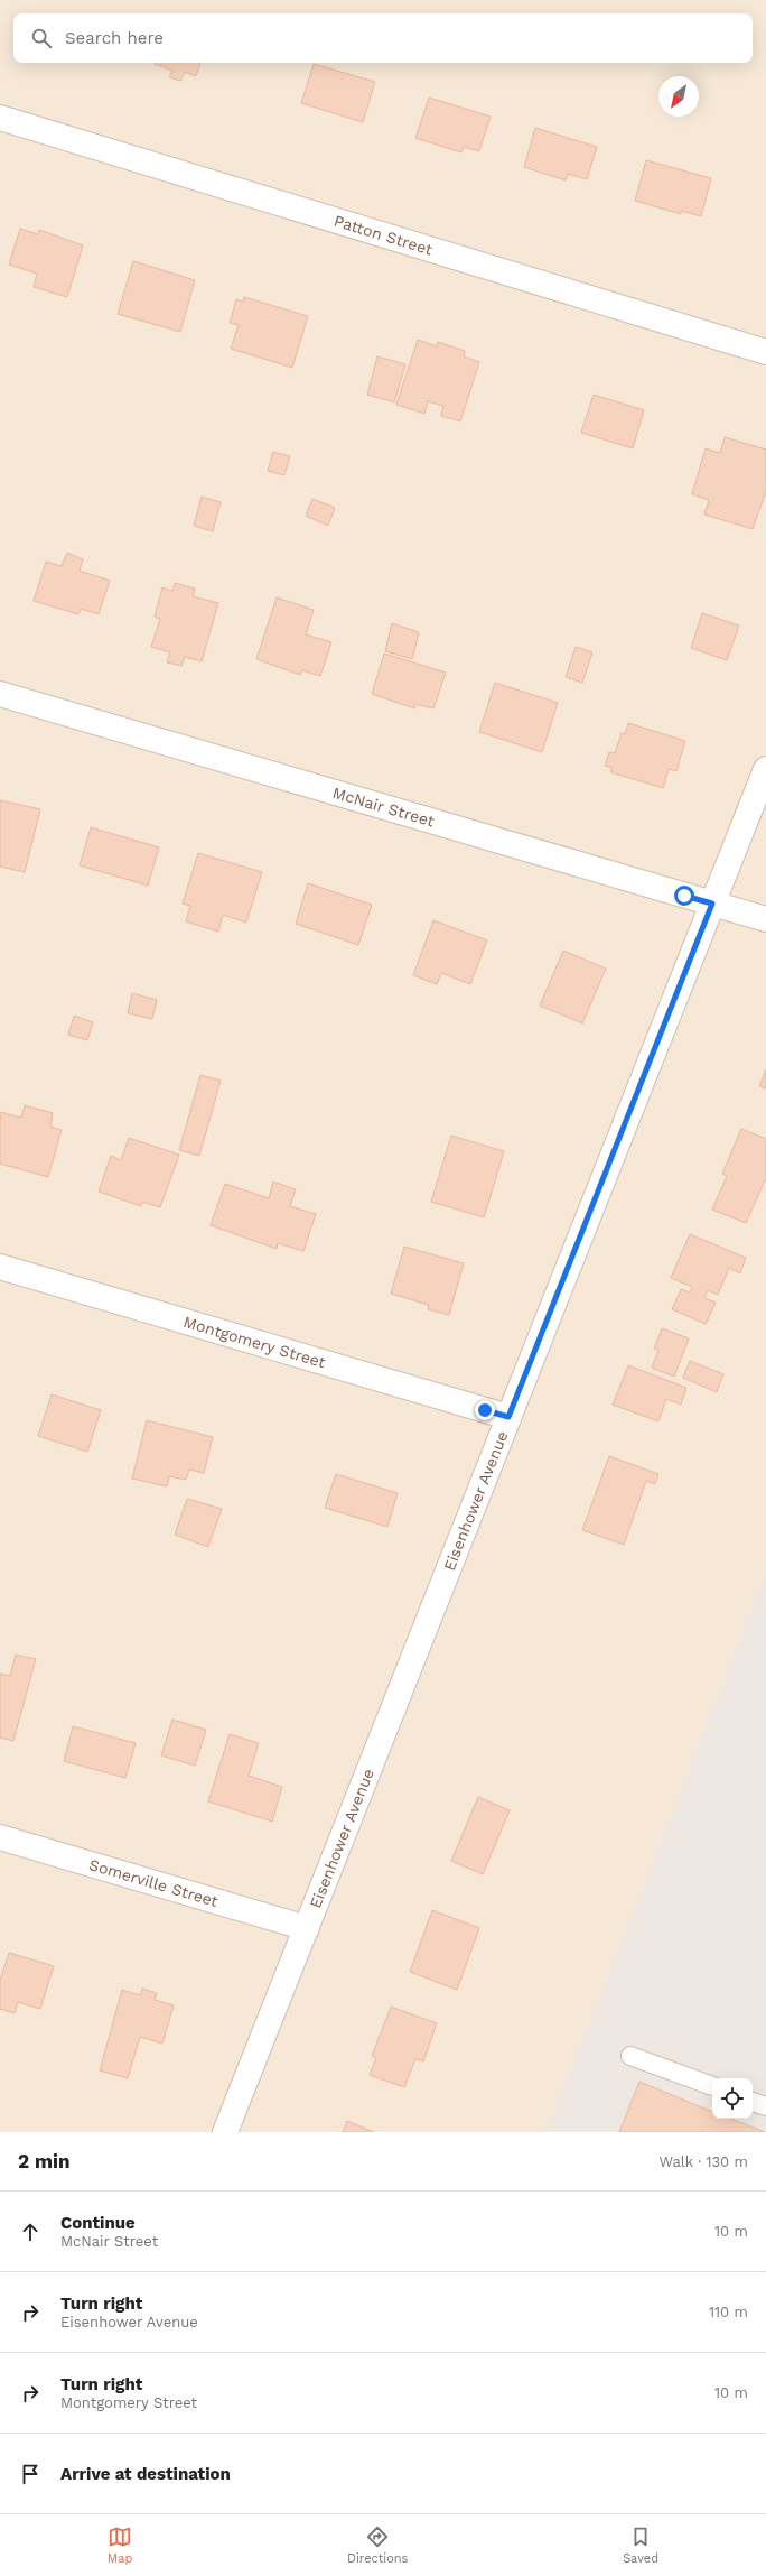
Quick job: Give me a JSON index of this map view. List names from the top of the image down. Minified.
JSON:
{"streets":{"street":["Patton Street","McNair Street","Montgomery Street","Eisenhower Avenue","Somerville Street"]},"crossings":[["McNair Street","Eisenhower Avenue"],["Montgomery Street","Eisenhower Avenue"],["Eisenhower Avenue","Somerville Street"]],"north":"bottom left","page":{"search":"Search here","heading":["2 min","Walk · 130 m"],"list":[["Continue","McNair Street","10 m"],["Turn right","Eisenhower Avenue","110 m"],["Turn right","Montgomery Street","10 m"],"Arrive at destination"],"nav":["Map","Directions","Saved"]}}
